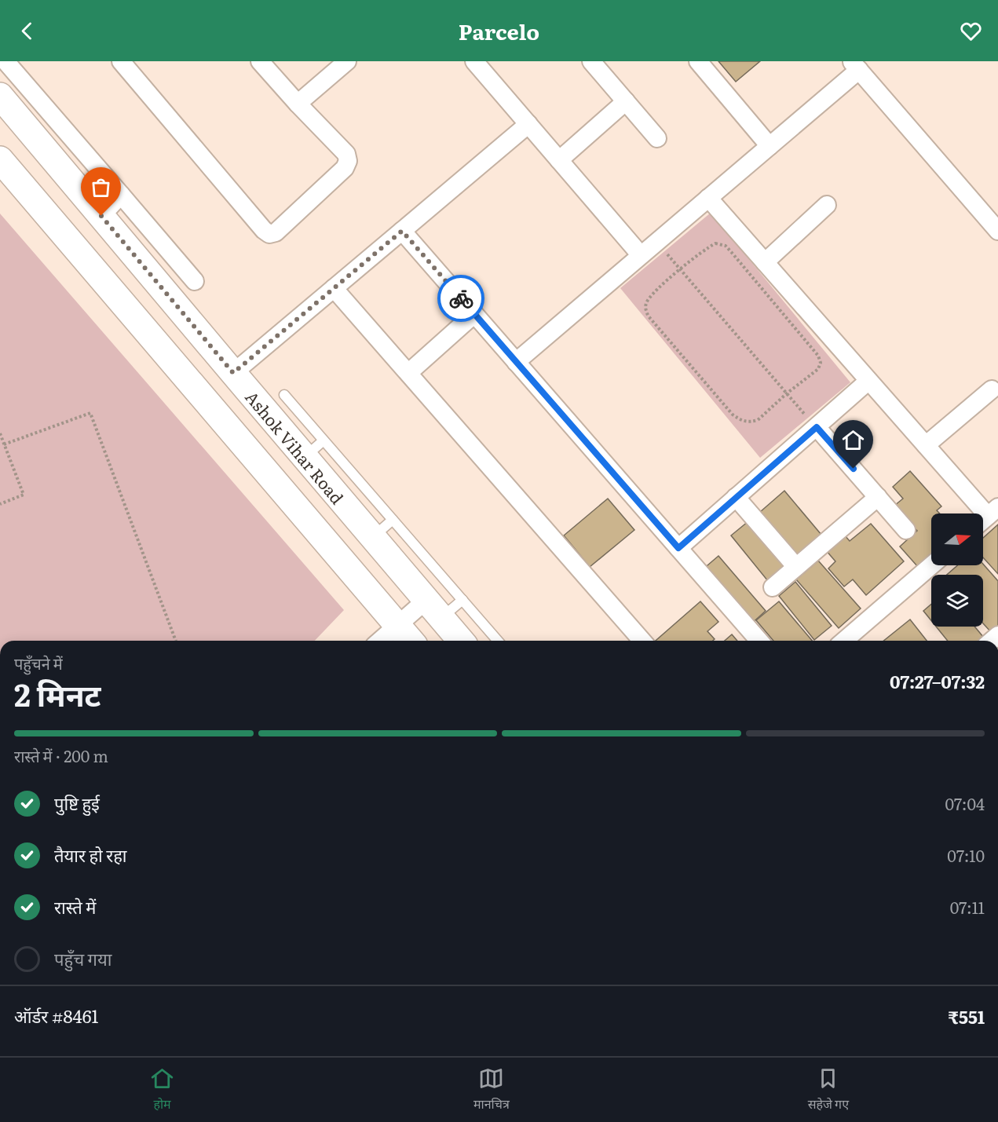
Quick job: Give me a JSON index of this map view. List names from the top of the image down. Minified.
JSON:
{"streets":{"main road":["Ashok Vihar Road"]},"north":"right","page":{"header":"Parcelo","heading":["2 मिनट","पहुँचने में","07:27–07:32"],"panel":["ऑर्डर #8461","₹551"],"bar":"रास्ते में · 200 m","list":[["पुष्टि हुई","07:04"],["तैयार हो रहा","07:10"],["रास्ते में","07:11"],"पहुँच गया"],"tabs":["होम","मानचित्र","सहेजे गए"]}}
